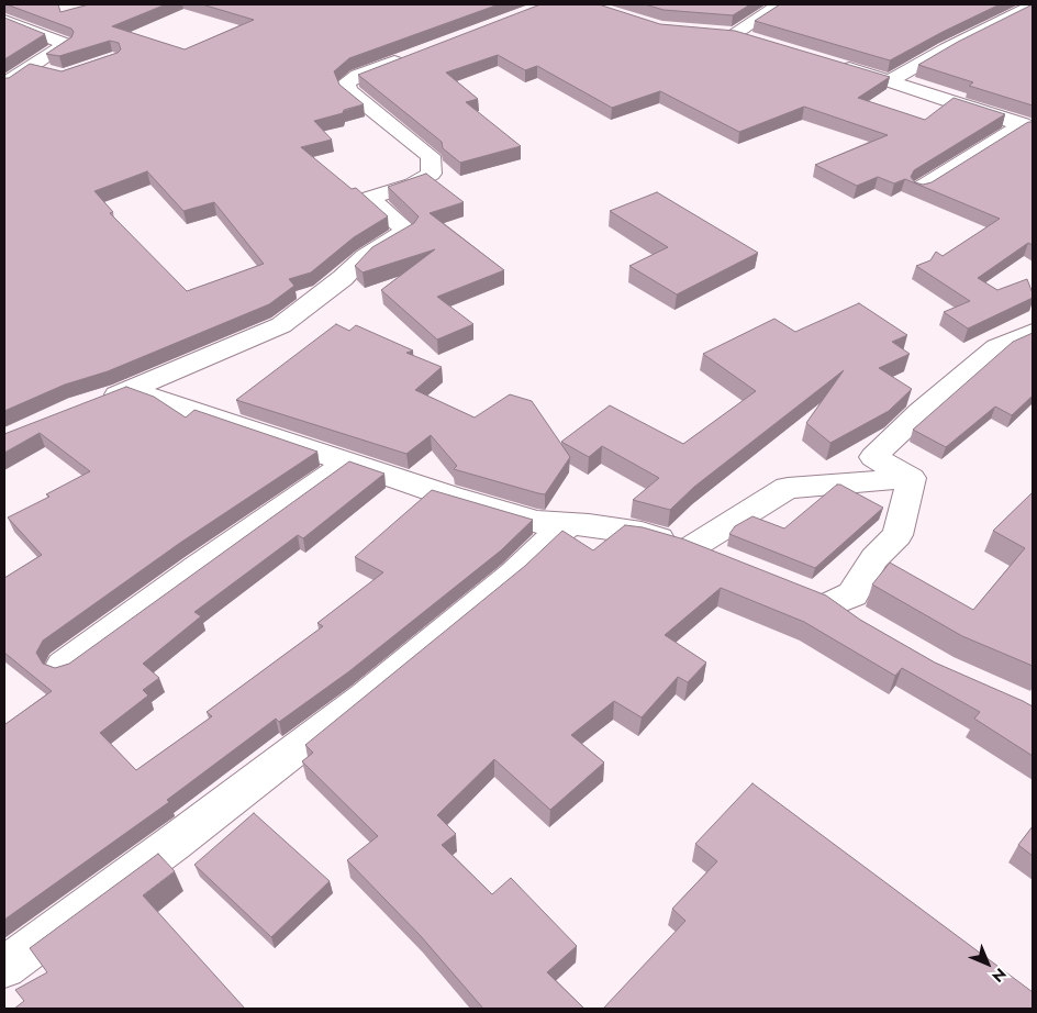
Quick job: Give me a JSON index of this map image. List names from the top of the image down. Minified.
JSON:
{"north":"bottom right"}
